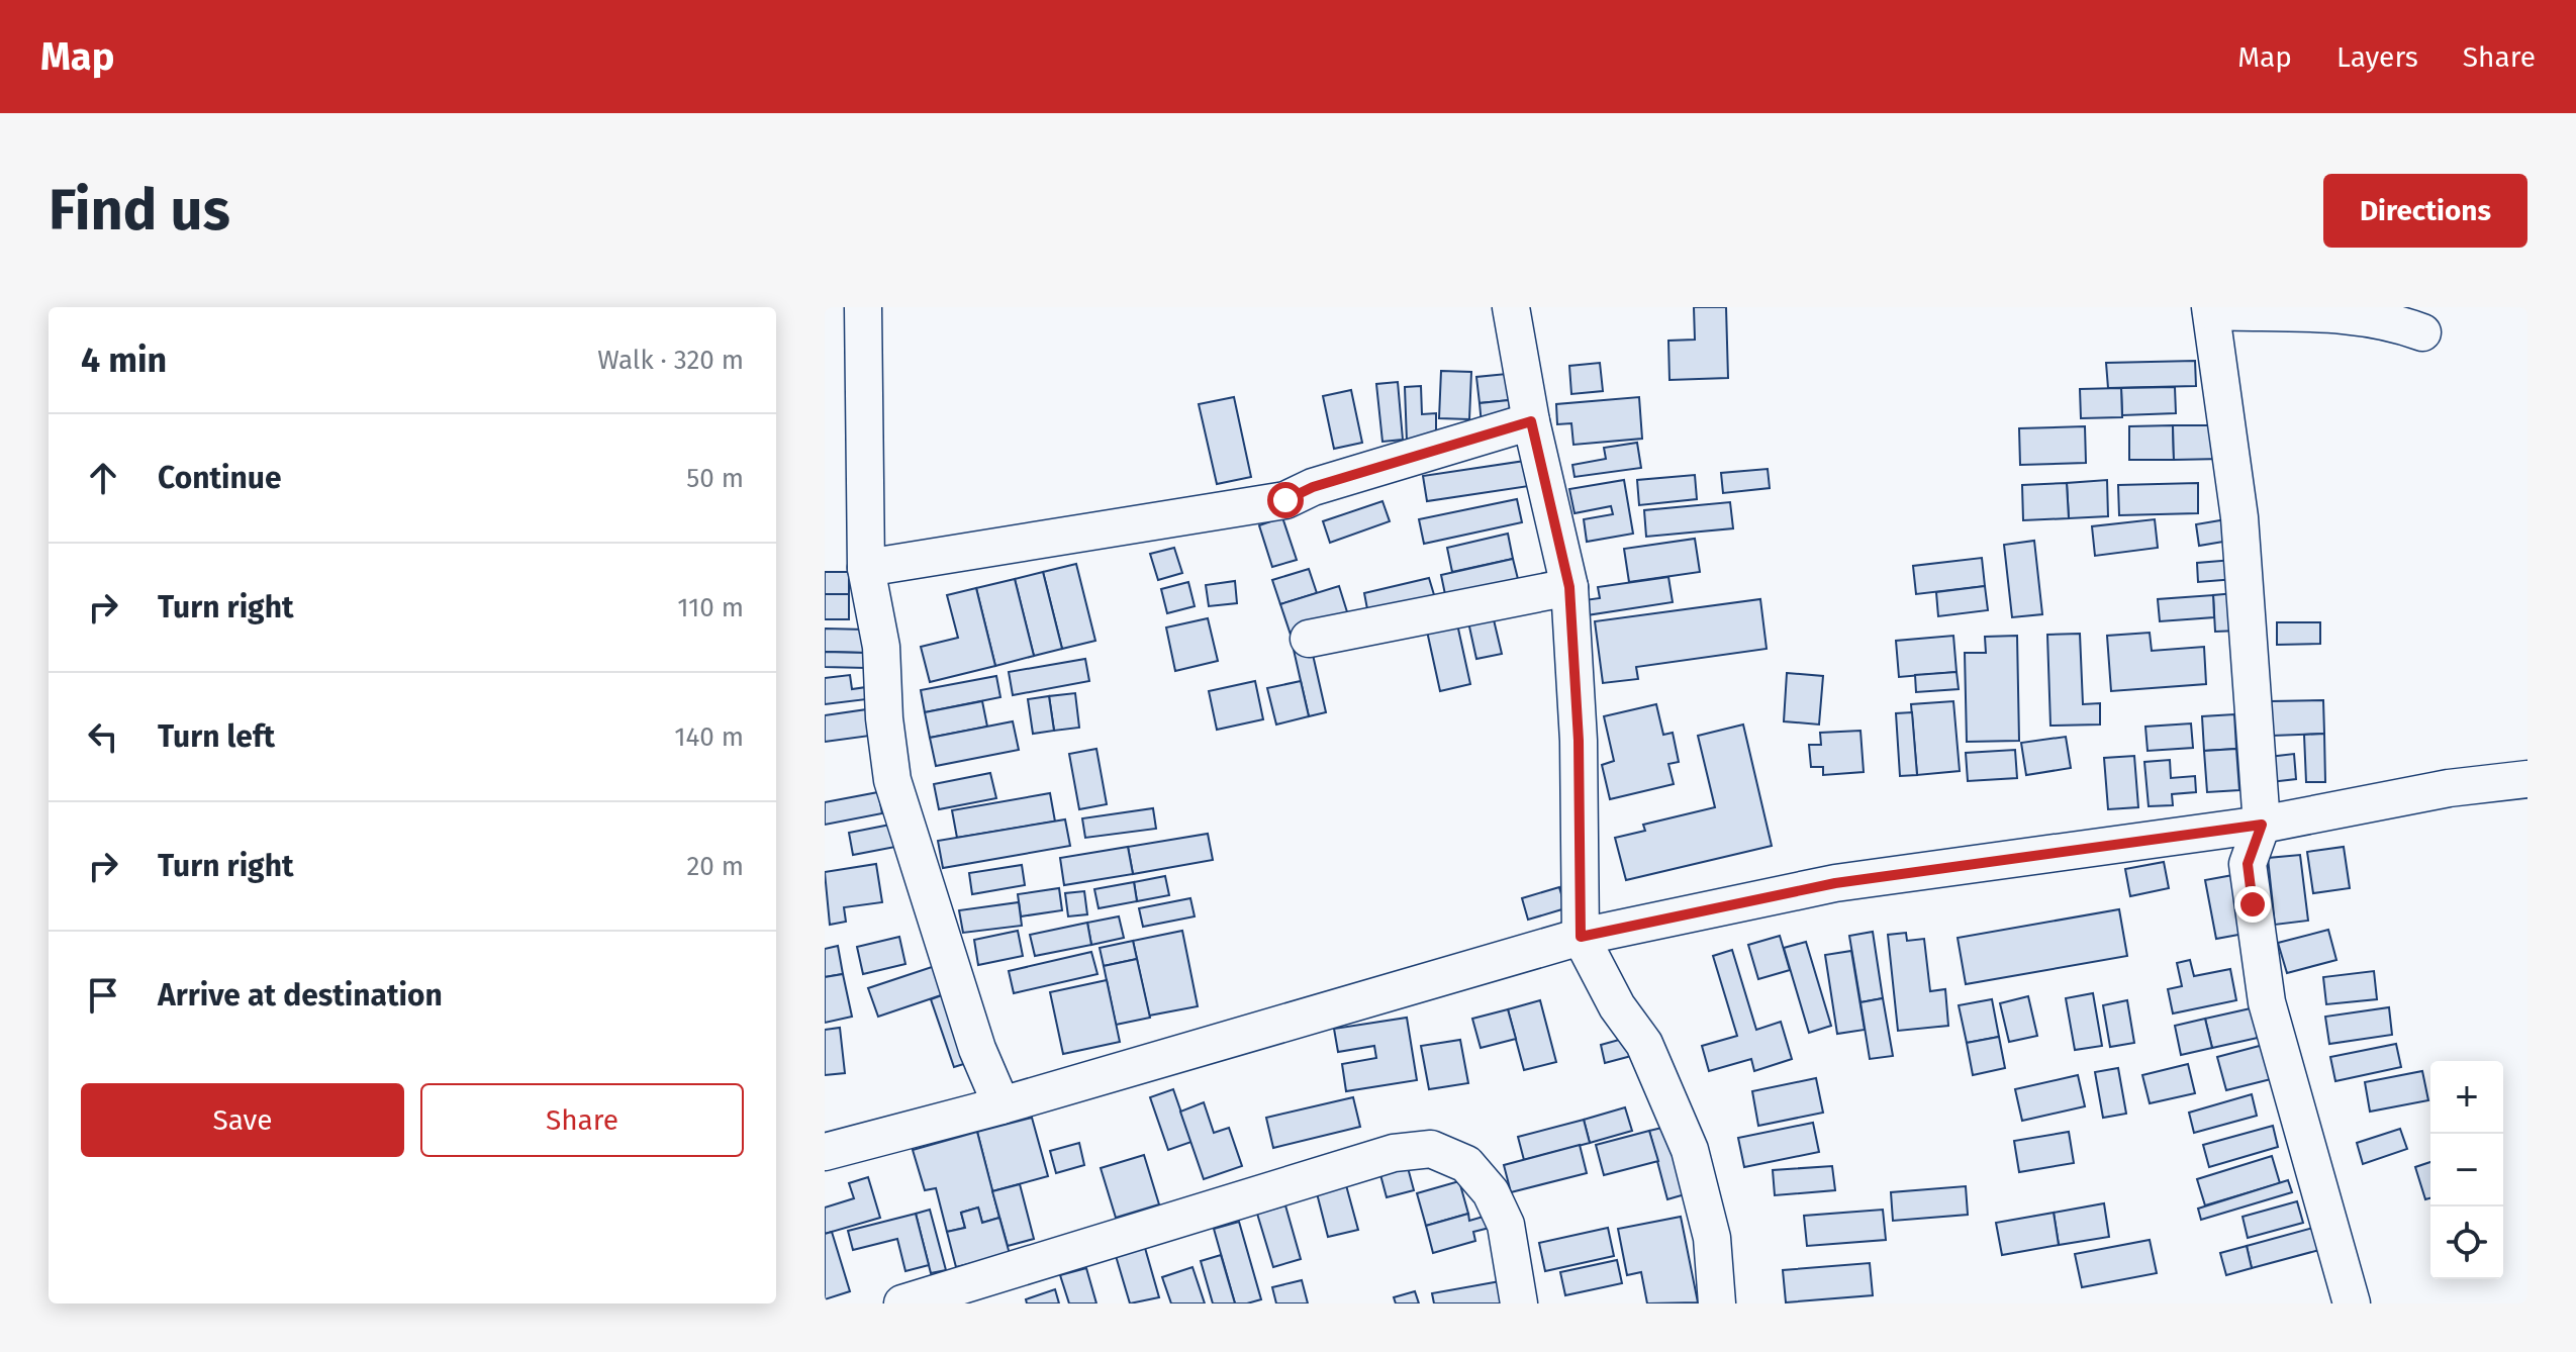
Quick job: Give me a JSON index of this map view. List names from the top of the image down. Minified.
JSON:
{"page":{"header":"Map","nav":["Map","Layers","Share"],"buttons":["Directions",["Save","Share"]],"title":"Find us","heading":["4 min","Walk · 320 m"],"list":[["Continue","50 m"],["Turn right","110 m"],["Turn left","140 m"],["Turn right","20 m"],"Arrive at destination"],"map_buttons":["+","−"]}}
